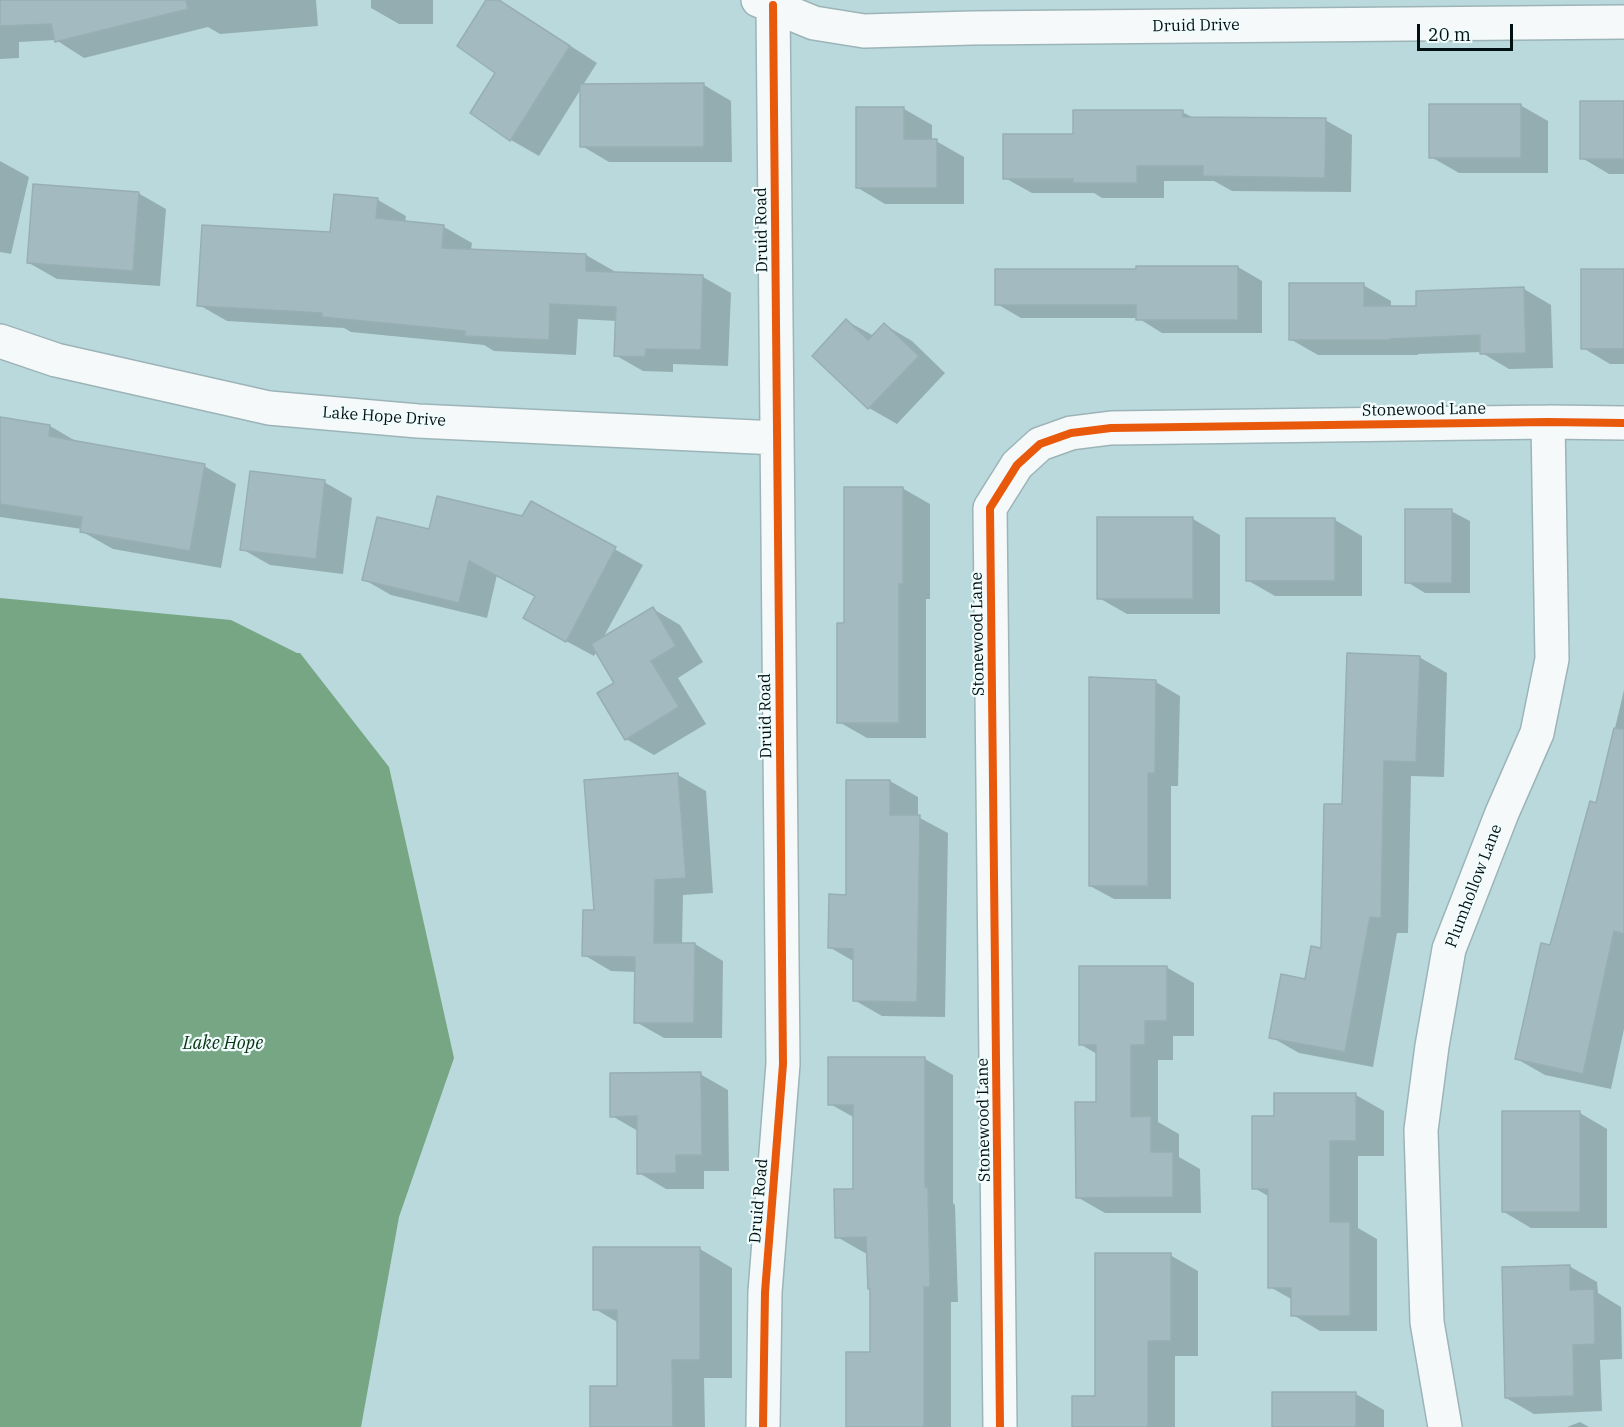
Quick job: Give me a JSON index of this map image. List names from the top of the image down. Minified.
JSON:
{"streets":{"street":["Druid Drive","Druid Road","Stonewood Lane","Lake Hope Drive","Plumhollow Lane"]},"crossings":[["Druid Drive","Druid Road"],["Druid Road","Lake Hope Drive"],["Stonewood Lane","Plumhollow Lane"]],"water":["Lake Hope"],"scale_bar":"20 m"}
